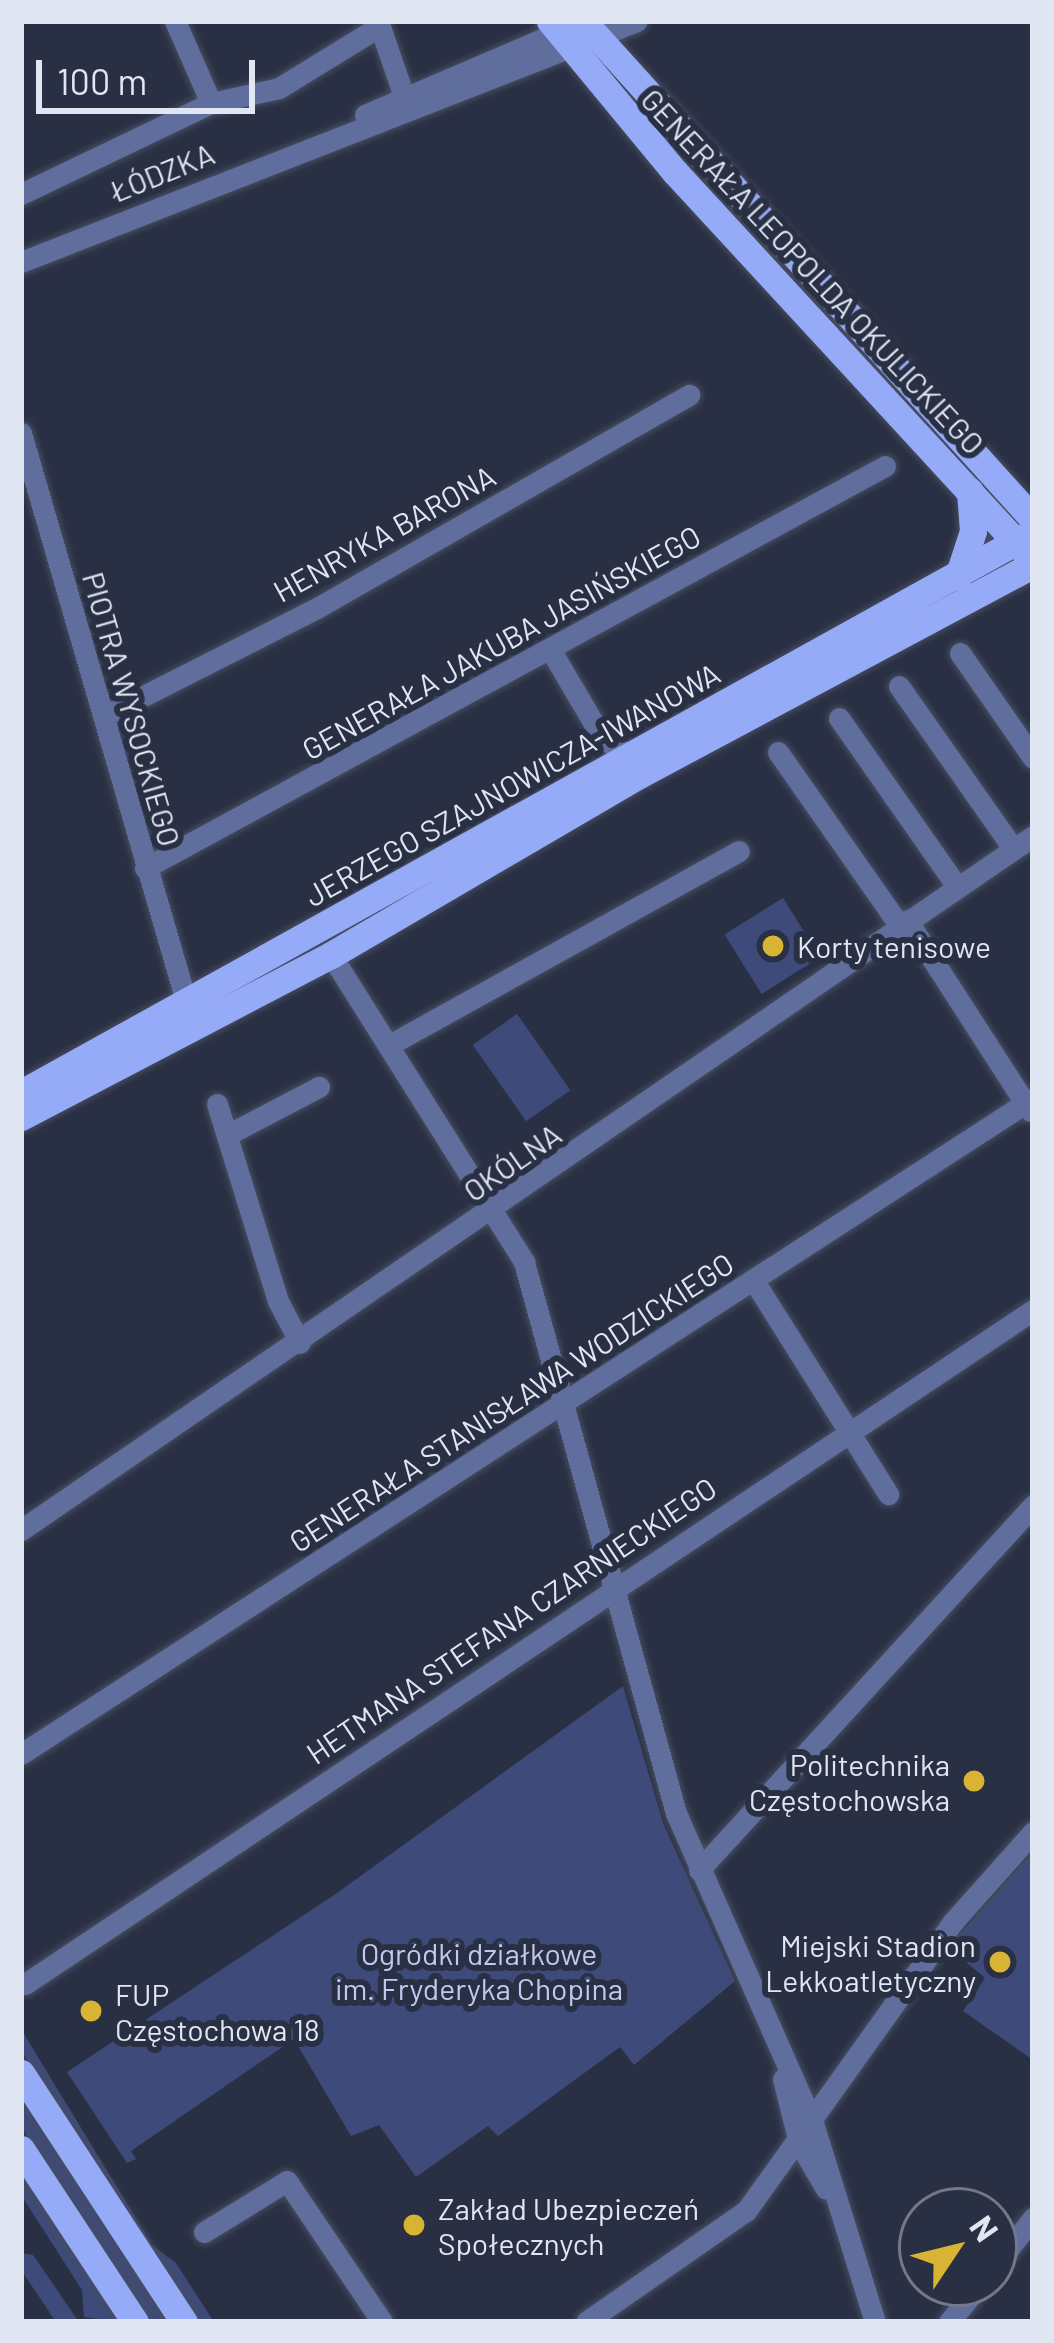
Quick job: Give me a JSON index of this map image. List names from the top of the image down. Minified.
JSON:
{"streets":{"main road":["GENERAŁA LEOPOLDA OKULICKIEGO","JERZEGO SZAJNOWICZA-IWANOWA"],"street":["ŁÓDZKA","HENRYKA BARONA","GENERAŁA JAKUBA JASIŃSKIEGO","PIOTRA WYSOCKIEGO","OKÓLNA","GENERAŁA STANISŁAWA WODZICKIEGO","HETMANA STEFANA CZARNIECKIEGO"]},"crossings":[["ŁÓDZKA","GENERAŁA LEOPOLDA OKULICKIEGO"],["GENERAŁA LEOPOLDA OKULICKIEGO","JERZEGO SZAJNOWICZA-IWANOWA"],["HENRYKA BARONA","PIOTRA WYSOCKIEGO"],["GENERAŁA JAKUBA JASIŃSKIEGO","PIOTRA WYSOCKIEGO"],["PIOTRA WYSOCKIEGO","JERZEGO SZAJNOWICZA-IWANOWA"]],"parks":["Ogródki działkowe im. Fryderyka Chopina"],"places":["Korty tenisowe","Politechnika Częstochowska","Miejski Stadion Lekkoatletyczny","FUP Częstochowa 18","Zakład Ubezpieczeń Społecznych"],"scale_bar":"100 m","north":"top right"}
